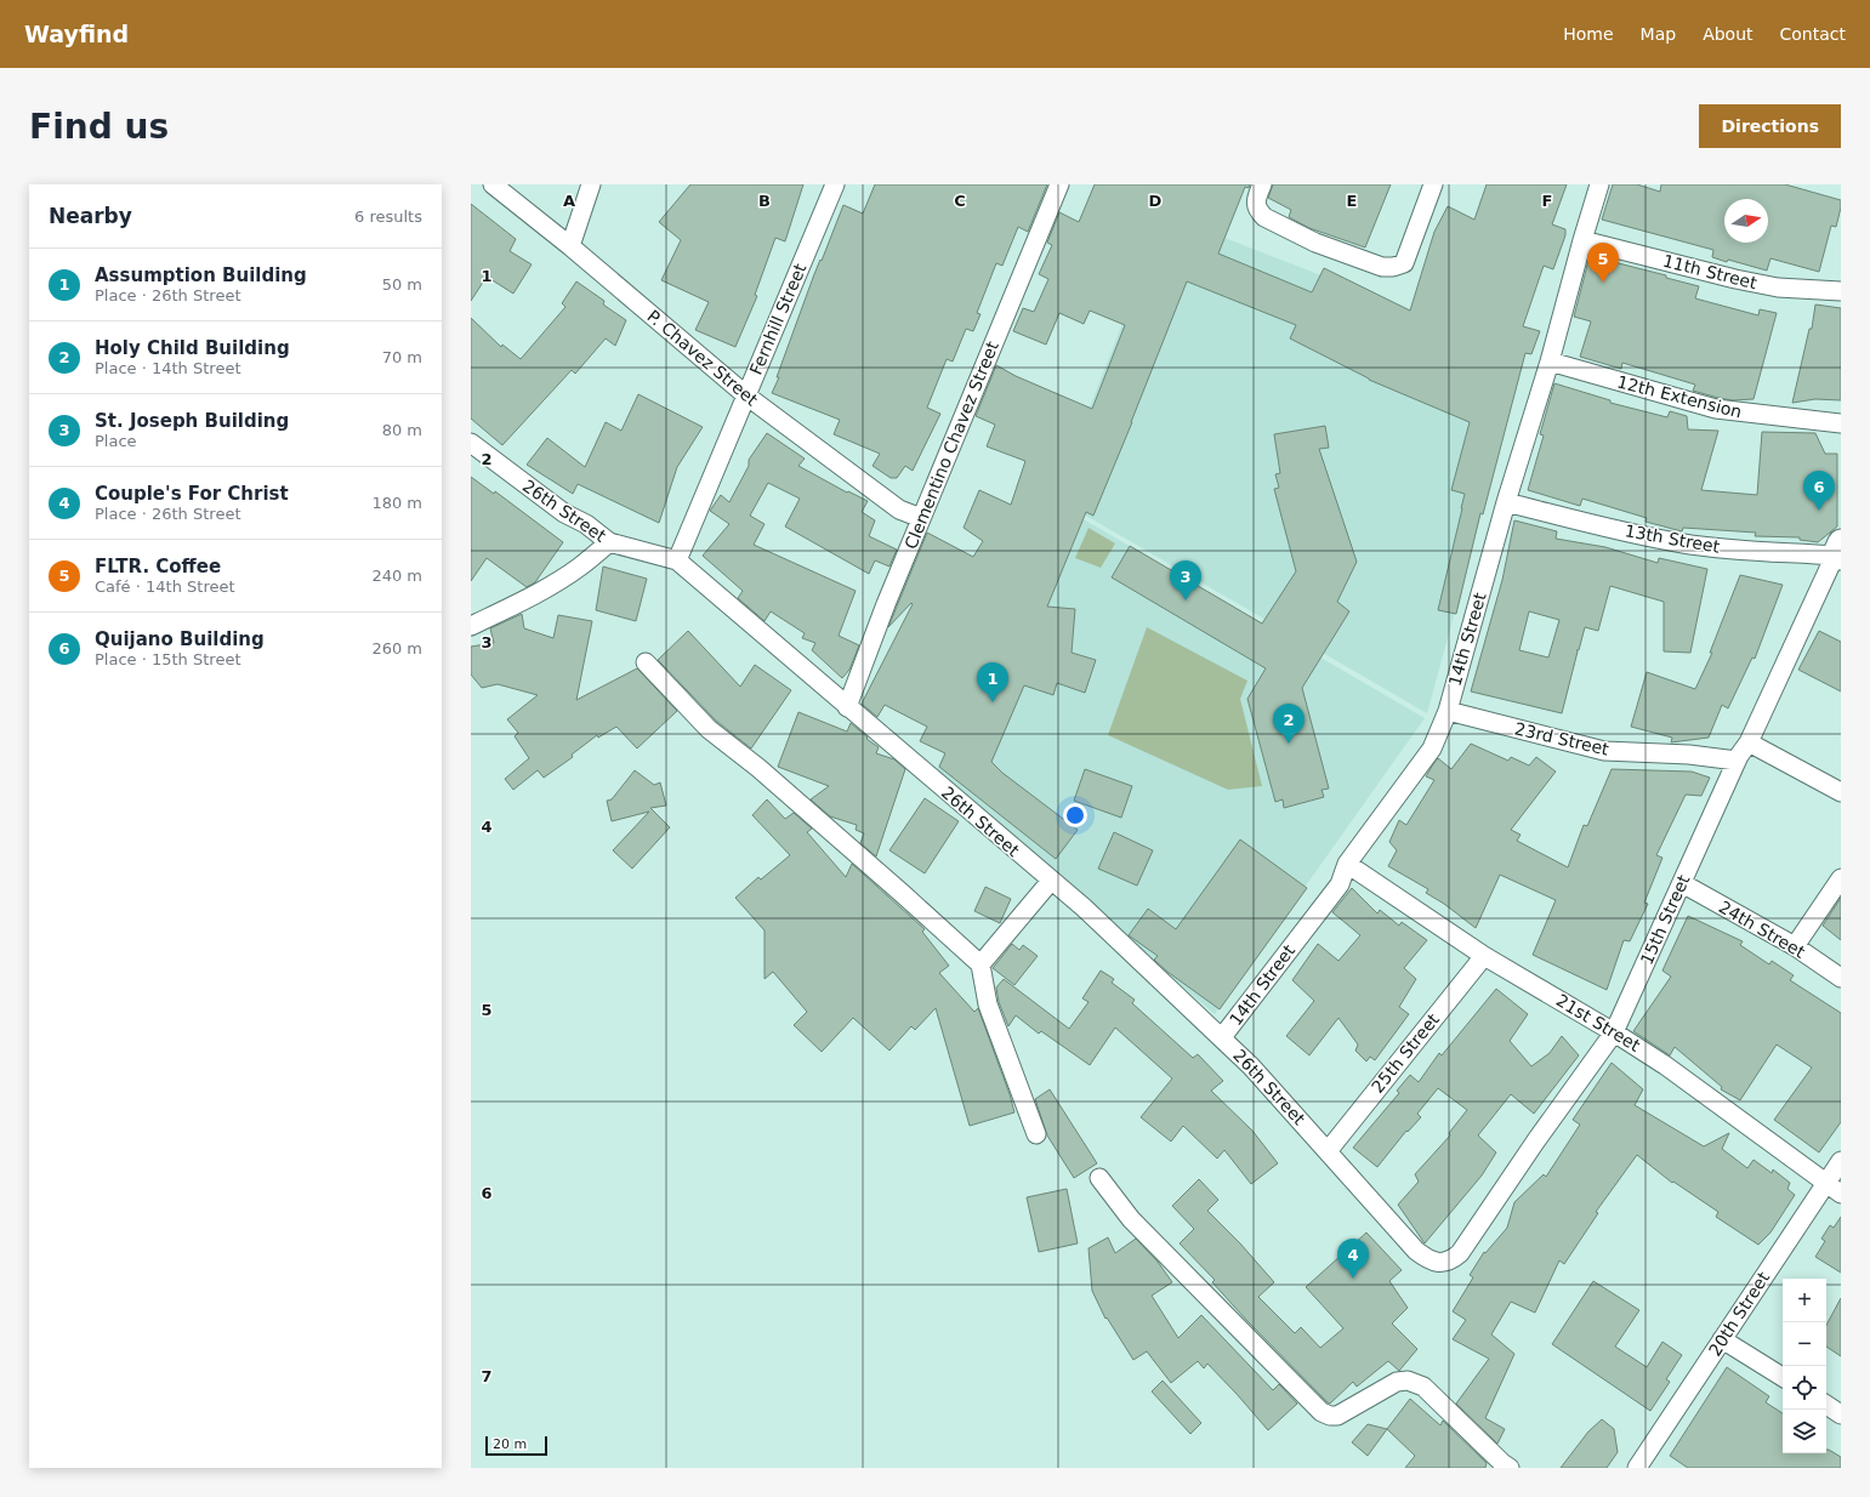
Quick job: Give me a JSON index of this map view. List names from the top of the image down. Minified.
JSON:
{"streets":{"street":["11th Street","Fernhill Street","P. Chavez Street","12th Extension","Clementino Chavez Street","26th Street","13th Street","14th Street","23rd Street","15th Street","24th Street","21st Street","25th Street","20th Street"]},"crossings":[["11th Street","14th Street"],["Fernhill Street","P. Chavez Street"],["Fernhill Street","26th Street"],["P. Chavez Street","Clementino Chavez Street"],["12th Extension","14th Street"],["Clementino Chavez Street","26th Street"],["26th Street","14th Street"],["26th Street","15th Street"],["26th Street","25th Street"],["13th Street","14th Street"],["13th Street","15th Street"],["14th Street","23rd Street"],["14th Street","21st Street"],["23rd Street","15th Street"],["15th Street","24th Street"],["15th Street","21st Street"],["21st Street","25th Street"],["21st Street","20th Street"]],"scale_bar":"20 m","north":"right","page":{"header":"Wayfind","nav":["Home","Map","About","Contact"],"buttons":"Directions","title":"Find us","heading":["Nearby","6 results"],"pins":["5","6","3","1","2","4"],"list":[{"mark":"1","name":"Assumption Building","note":"Place · 26th Street","value":"50 m"},{"mark":"2","name":"Holy Child Building","note":"Place · 14th Street","value":"70 m"},{"mark":"3","name":"St. Joseph Building","note":"Place","value":"80 m"},{"mark":"4","name":"Couple's For Christ","note":"Place · 26th Street","value":"180 m"},{"mark":"5","name":"FLTR. Coffee","note":"Café · 14th Street","value":"240 m"},{"mark":"6","name":"Quijano Building","note":"Place · 15th Street","value":"260 m"}],"map_buttons":["+","−"],"scale":"20 m"},"grid":{"columns":["A","B","C","D","E","F"],"rows":["1","2","3","4","5","6","7"]}}
